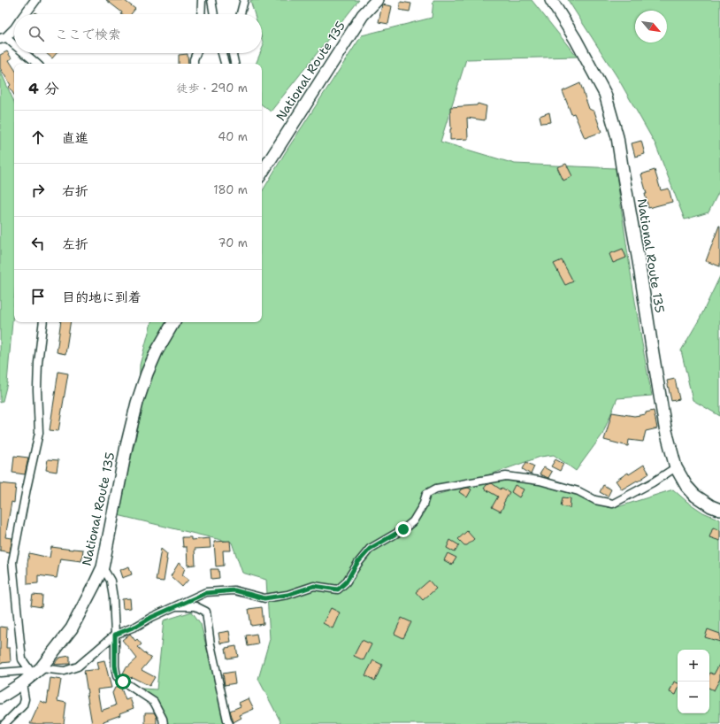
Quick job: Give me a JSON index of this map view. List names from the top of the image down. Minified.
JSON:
{"streets":{"highway":["National Route 135"]},"north":"bottom right","page":{"search":"ここで検索","heading":["4 分","徒歩 · 290 m"],"list":[["直進","40 m"],["右折","180 m"],["左折","70 m"],"目的地に到着"],"map_buttons":["+","−"]}}
